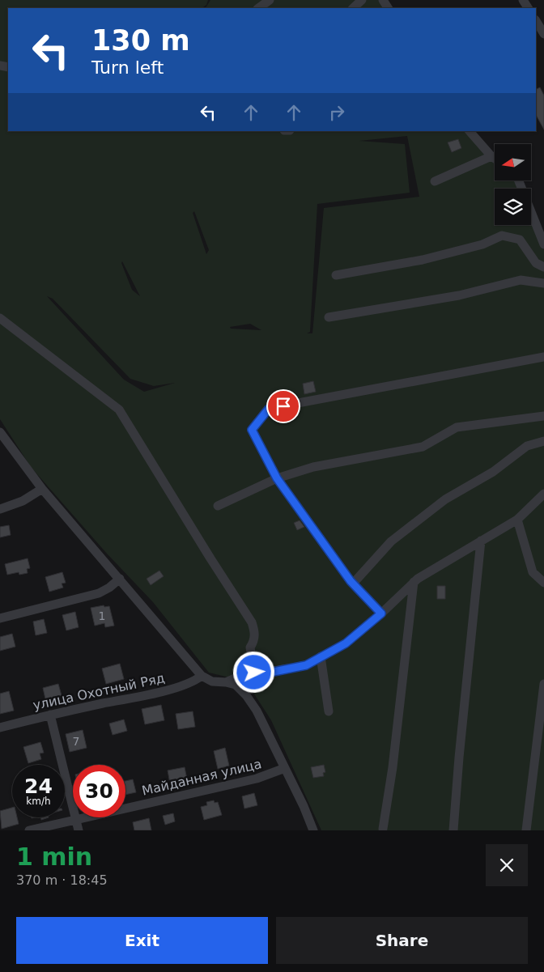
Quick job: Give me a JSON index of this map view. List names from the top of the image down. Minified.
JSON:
{"streets":{"street":["улица Охотный Ряд","Майданная улица"]},"house_numbers":["1","7"],"north":"left","page":{"turn":["130 m","Turn left"],"speed":"24 km/h","limit":"30","heading":["1 min","370 m · 18:45"],"buttons":["Exit","Share"]}}
